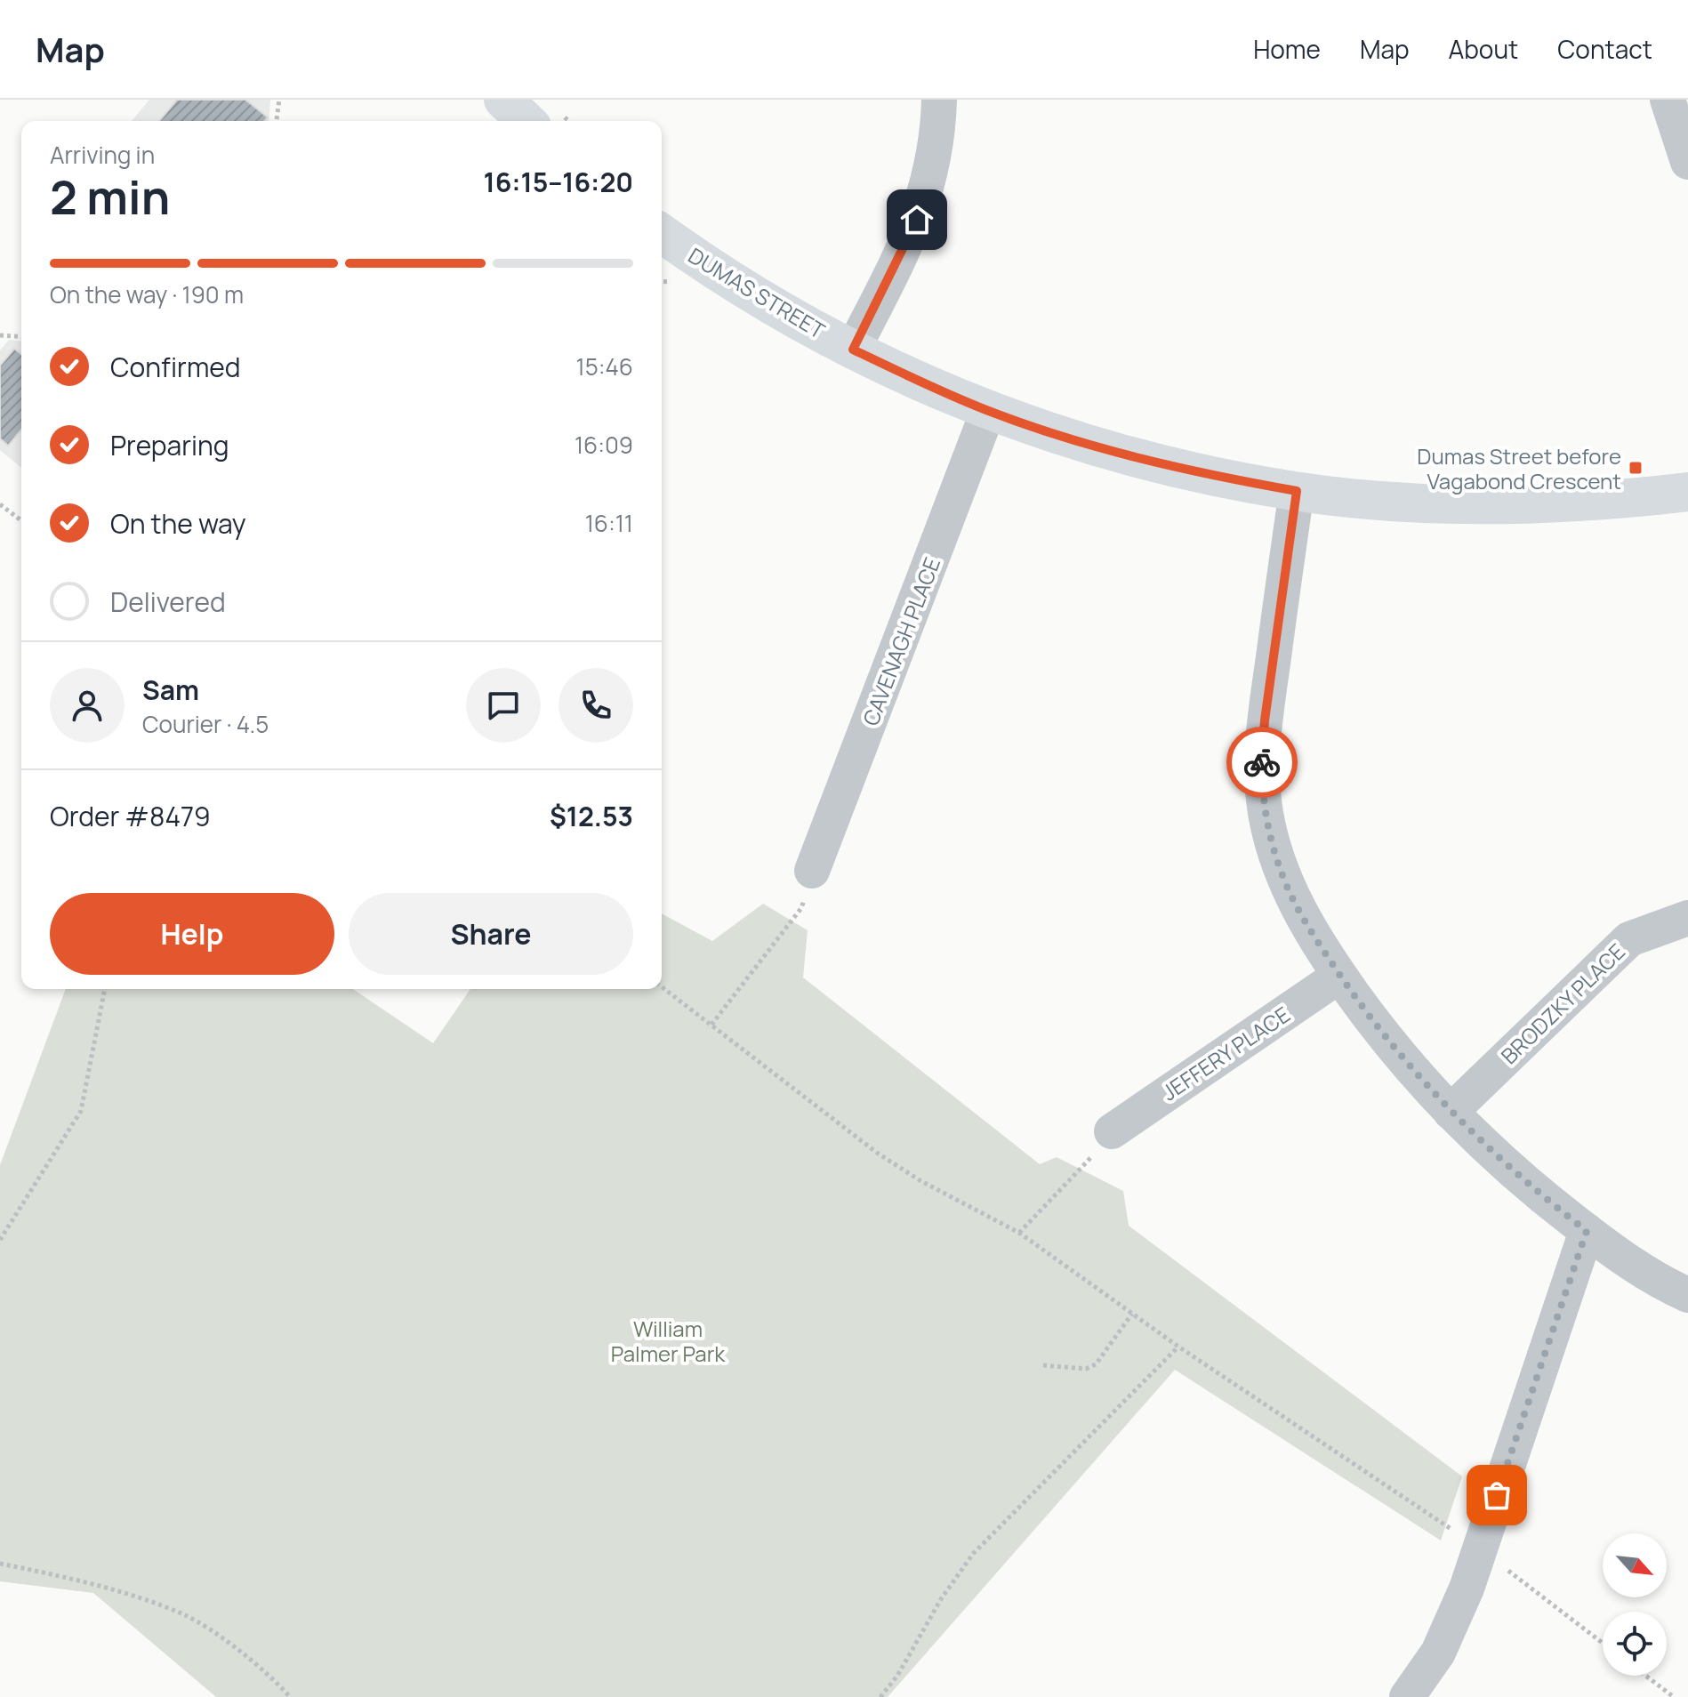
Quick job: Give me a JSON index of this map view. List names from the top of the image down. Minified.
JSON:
{"streets":{"street":["DUMAS STREET","CAVENAGH PLACE","BRODZKY PLACE","JEFFERY PLACE"]},"crossings":[["DUMAS STREET","CAVENAGH PLACE"]],"parks":["William Palmer Park"],"places":{"transit":["Dumas Street before Vagabond Crescent"]},"north":"bottom right","page":{"header":"Map","nav":["Home","Map","About","Contact"],"heading":["2 min","Arriving in","16:15–16:20"],"panel":["Sam","Courier · 4.5","Order #8479","$12.53"],"bar":"On the way · 190 m","list":[["Confirmed","15:46"],["Preparing","16:09"],["On the way","16:11"],"Delivered"],"buttons":["Help","Share"]}}
